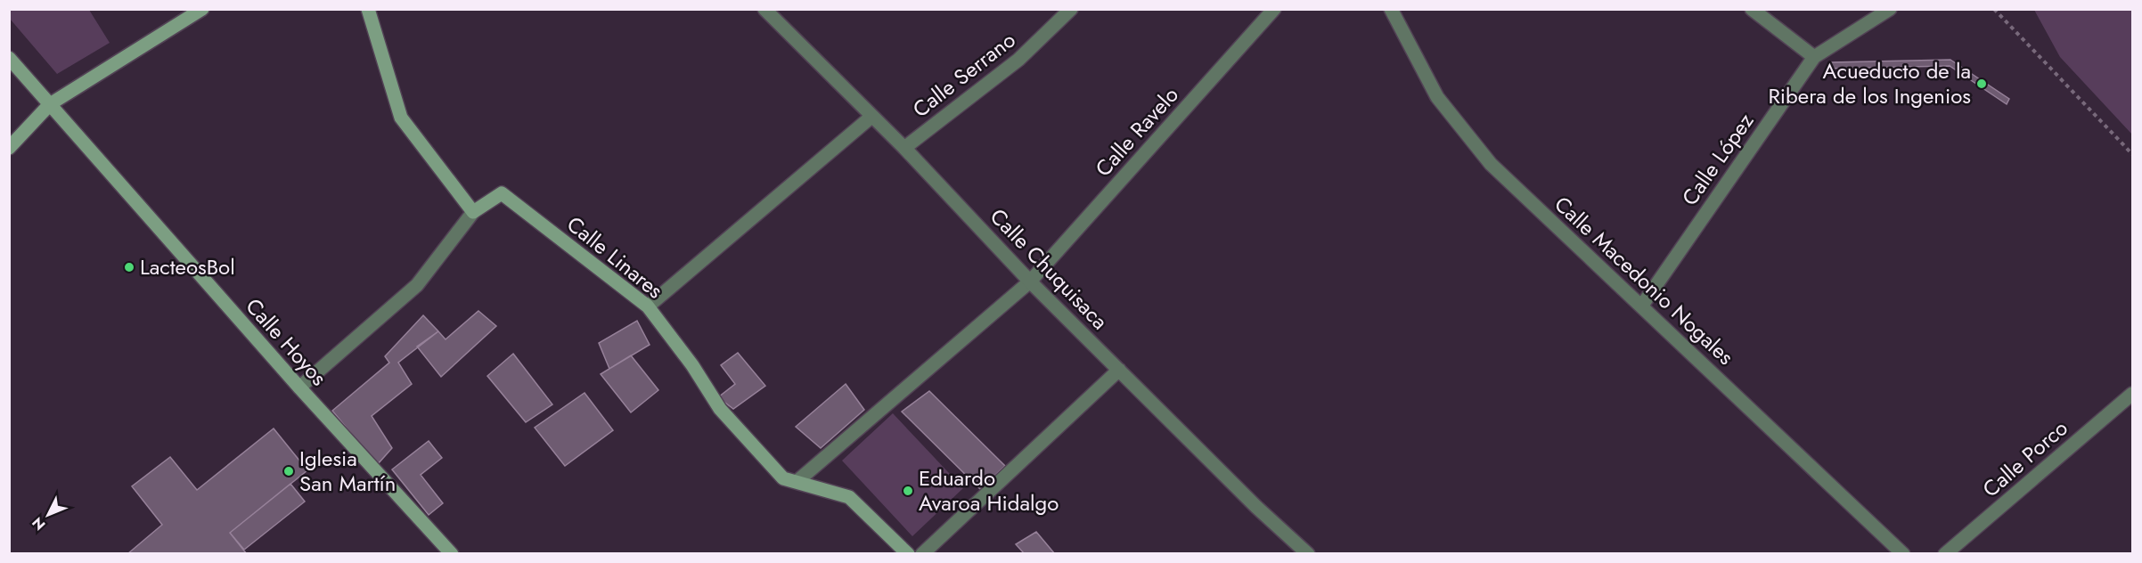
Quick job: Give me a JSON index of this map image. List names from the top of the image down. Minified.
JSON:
{"streets":{"main road":["Calle Linares","Calle Hoyos"],"street":["Calle Serrano","Calle Ravelo","Calle López","Calle Chuquisaca","Calle Macedonio Nogales","Calle Porco"]},"crossings":[["Calle Serrano","Calle Chuquisaca"],["Calle Ravelo","Calle Linares"],["Calle Ravelo","Calle Chuquisaca"],["Calle López","Calle Macedonio Nogales"]],"places":["Acueducto de la Ribera de los Ingenios","LacteosBol","Iglesia San Martín","Eduardo Avaroa Hidalgo"],"north":"bottom left"}
